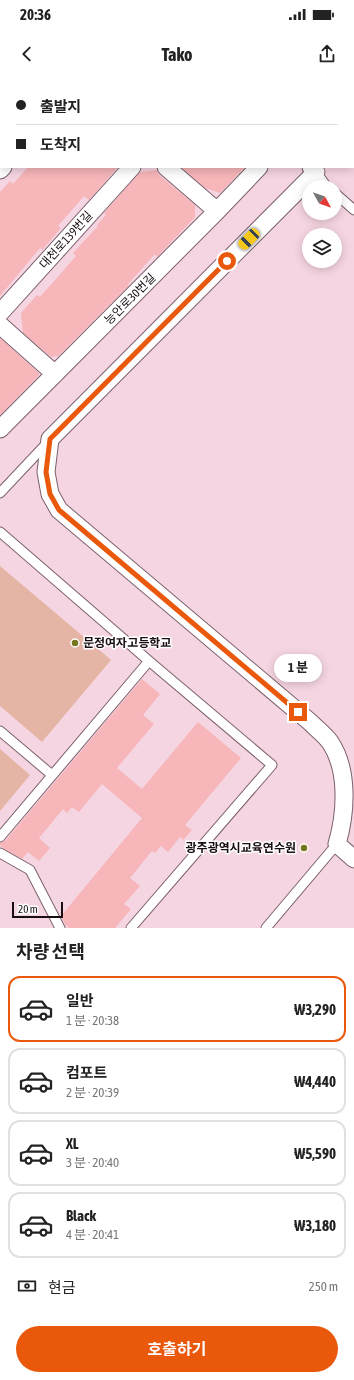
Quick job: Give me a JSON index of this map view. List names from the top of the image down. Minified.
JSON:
{"streets":{"street":["대천로139번길","능안로30번길"]},"places":["문정여자고등학교","광주광역시교육연수원"],"scale_bar":"20 m","north":"bottom right","page":{"status":"20:36","header":"Tako","banner":["출발지","도착지"],"bubble":"1 분","scale":"20 m","heading":"차량 선택","list":[{"name":"일반","note":"1 분 · 20:38","value":"₩3,290"},{"name":"컴포트","note":"2 분 · 20:39","value":"₩4,440"},{"name":"XL","note":"3 분 · 20:40","value":"₩5,590"},{"name":"Black","note":"4 분 · 20:41","value":"₩3,180"}],"pay":["현금","250 m"],"buttons":"호출하기"}}
